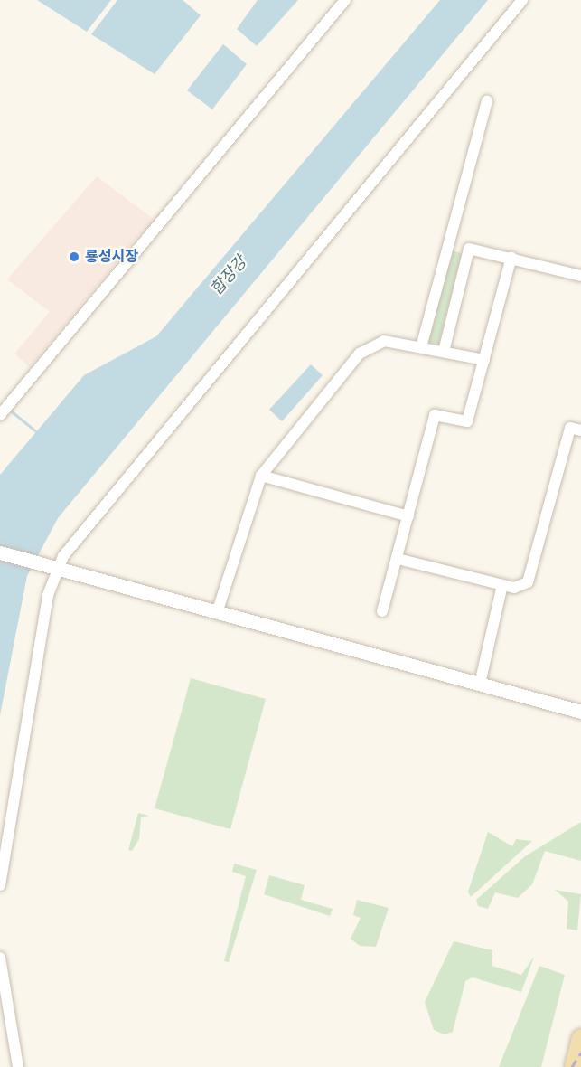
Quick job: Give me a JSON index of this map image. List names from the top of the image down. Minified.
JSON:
{"water":["합장강"],"places":["룡성시장"]}
